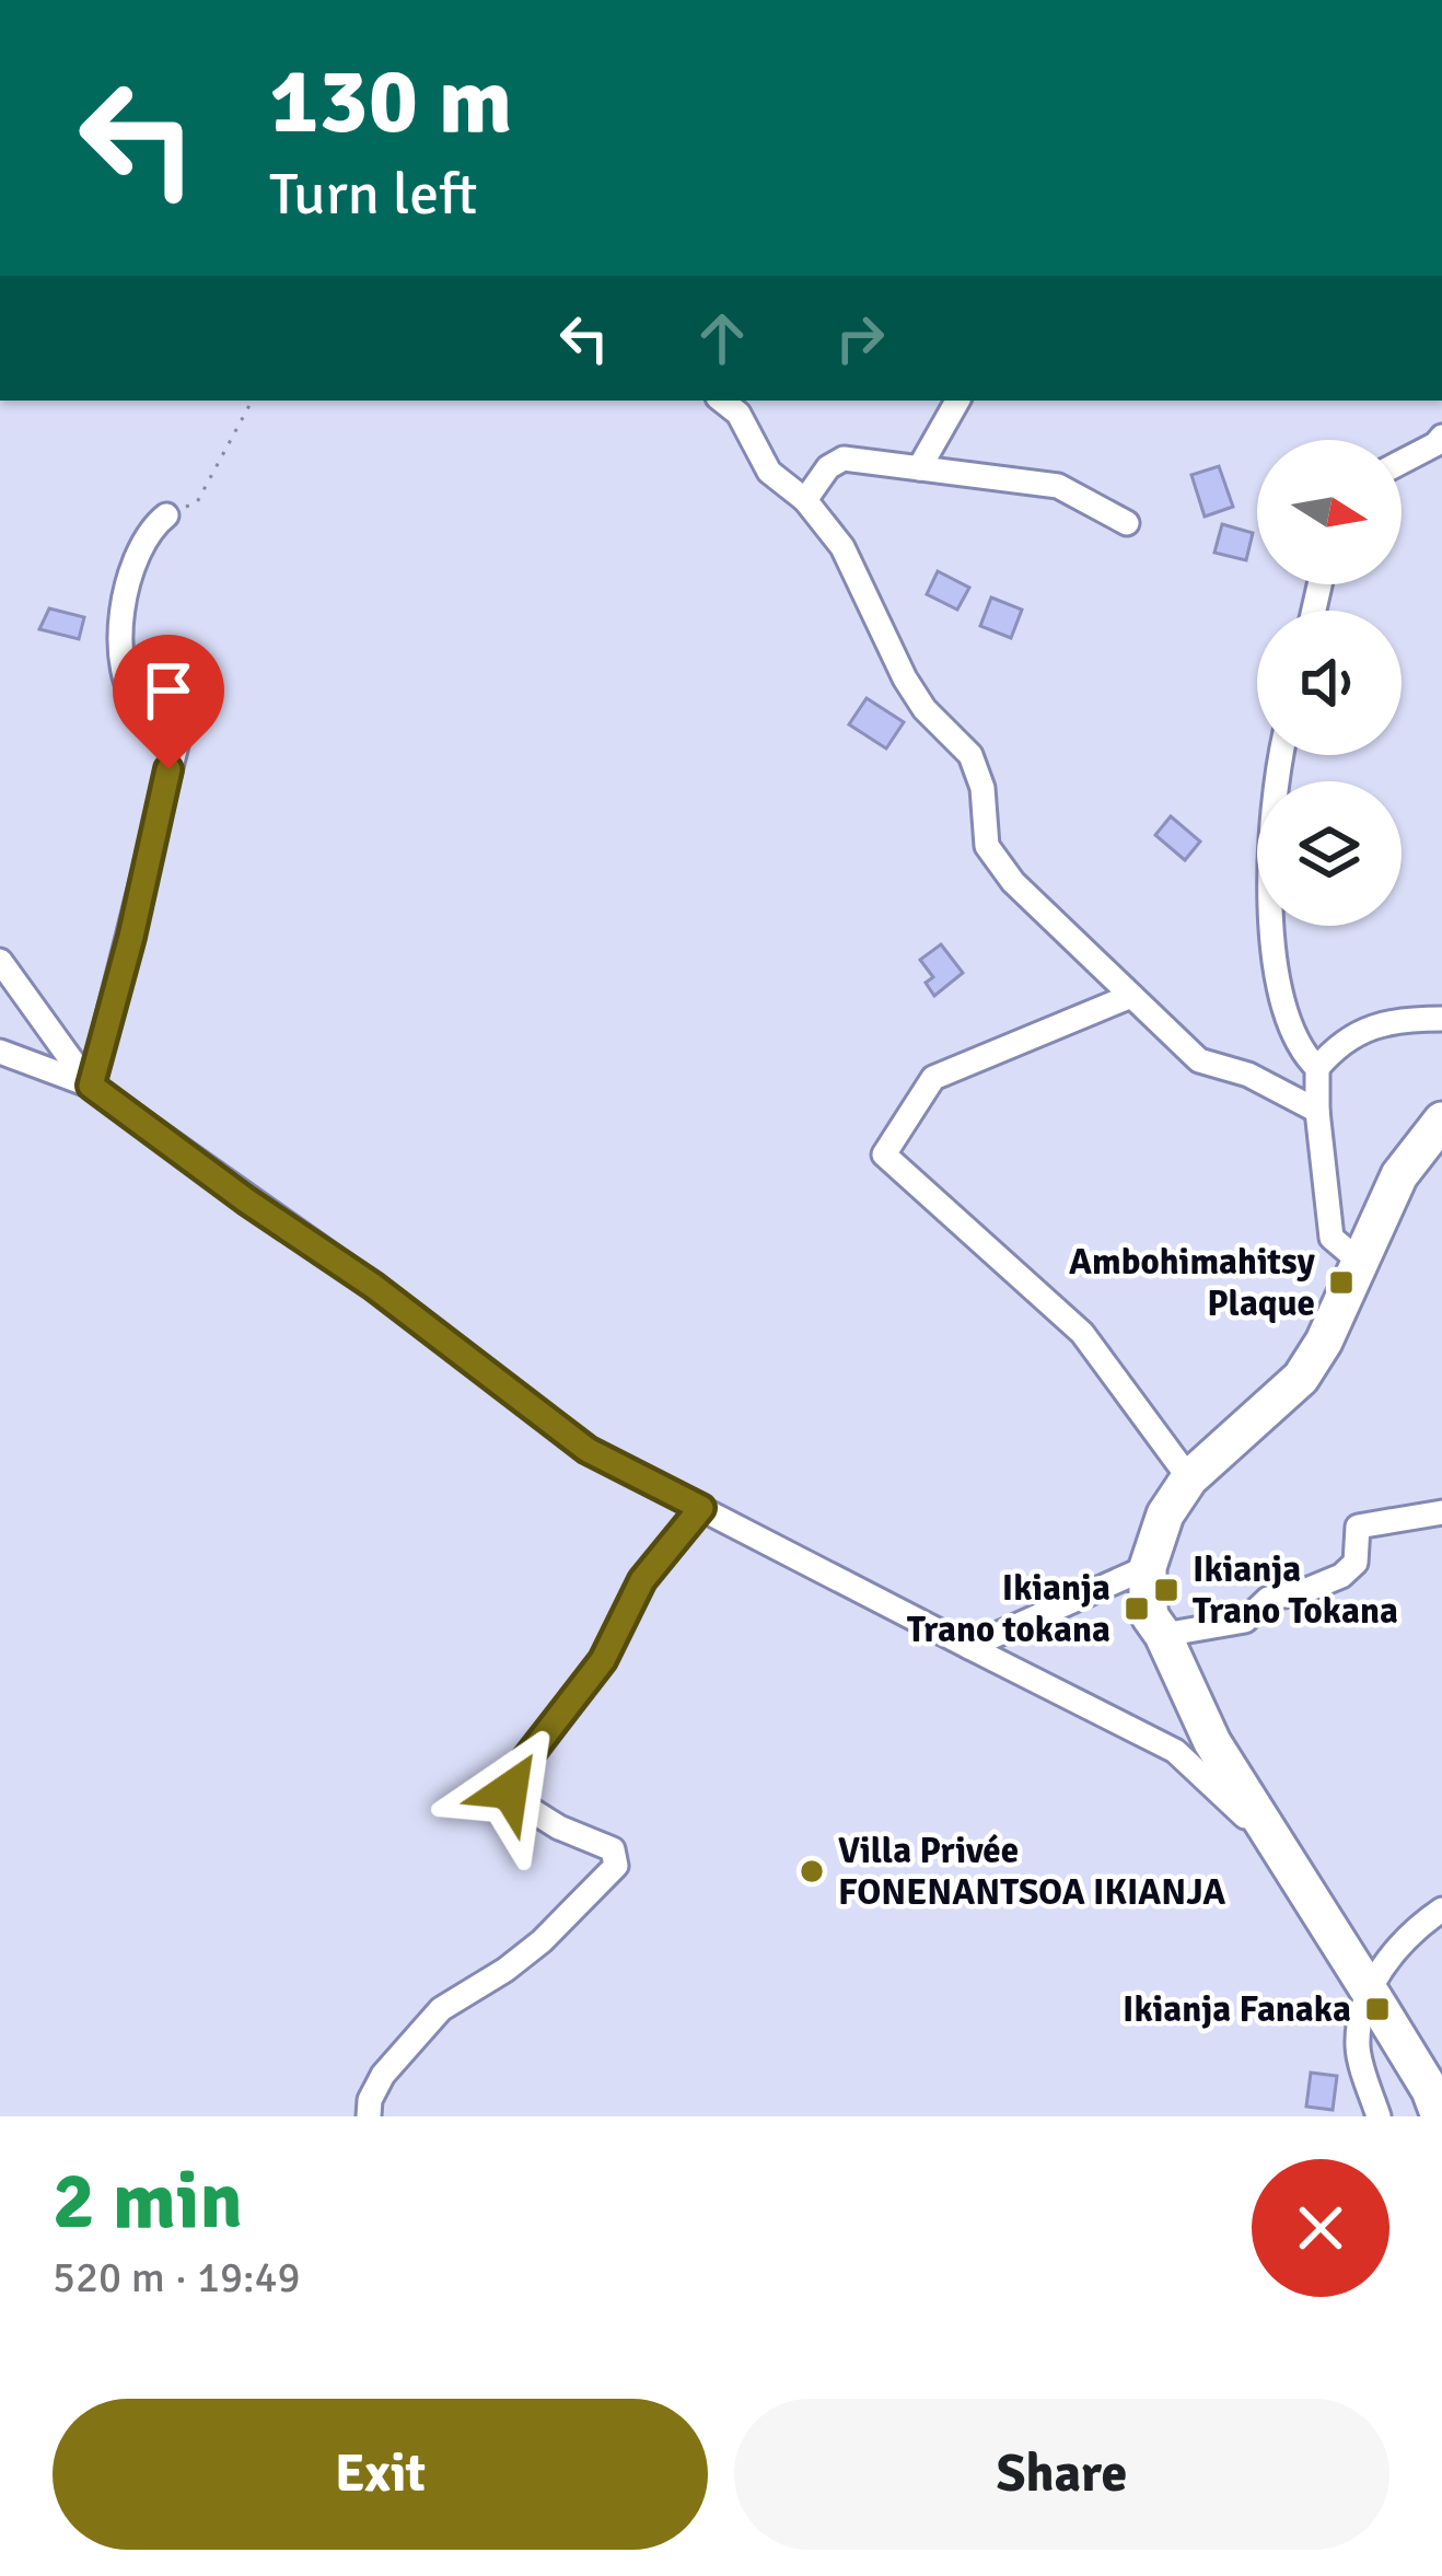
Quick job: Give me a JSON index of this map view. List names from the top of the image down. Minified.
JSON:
{"places":{"transit":["Ambohimahitsy Plaque","Ikianja Trano Tokana","Ikianja Trano tokana","Ikianja Fanaka"],"other":["Villa Privée FONENANTSOA IKIANJA"]},"north":"right","page":{"turn":["130 m","Turn left"],"heading":["2 min","520 m · 19:49"],"buttons":["Exit","Share"]}}
